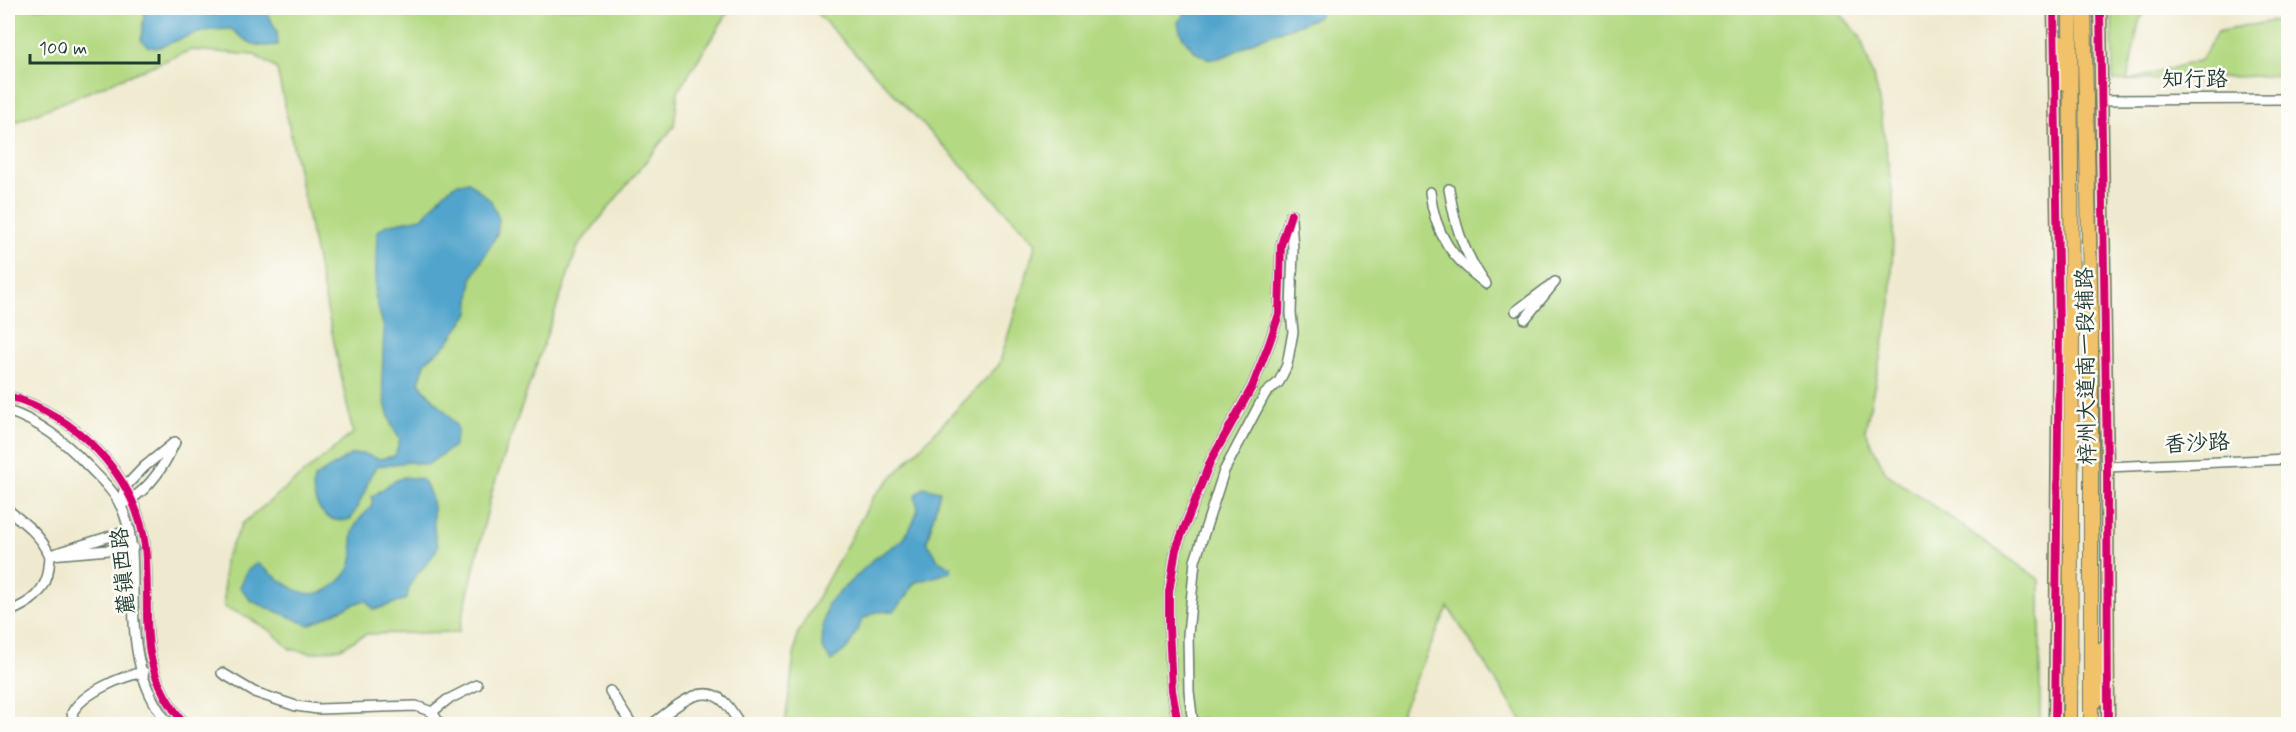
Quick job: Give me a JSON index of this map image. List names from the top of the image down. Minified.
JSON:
{"streets":{"main road":["梓州大道南一段辅路"],"street":["知行路","香沙路","麓镇西路"]},"crossings":[["知行路","梓州大道南一段辅路"],["梓州大道南一段辅路","香沙路"]],"scale_bar":"100 m"}
